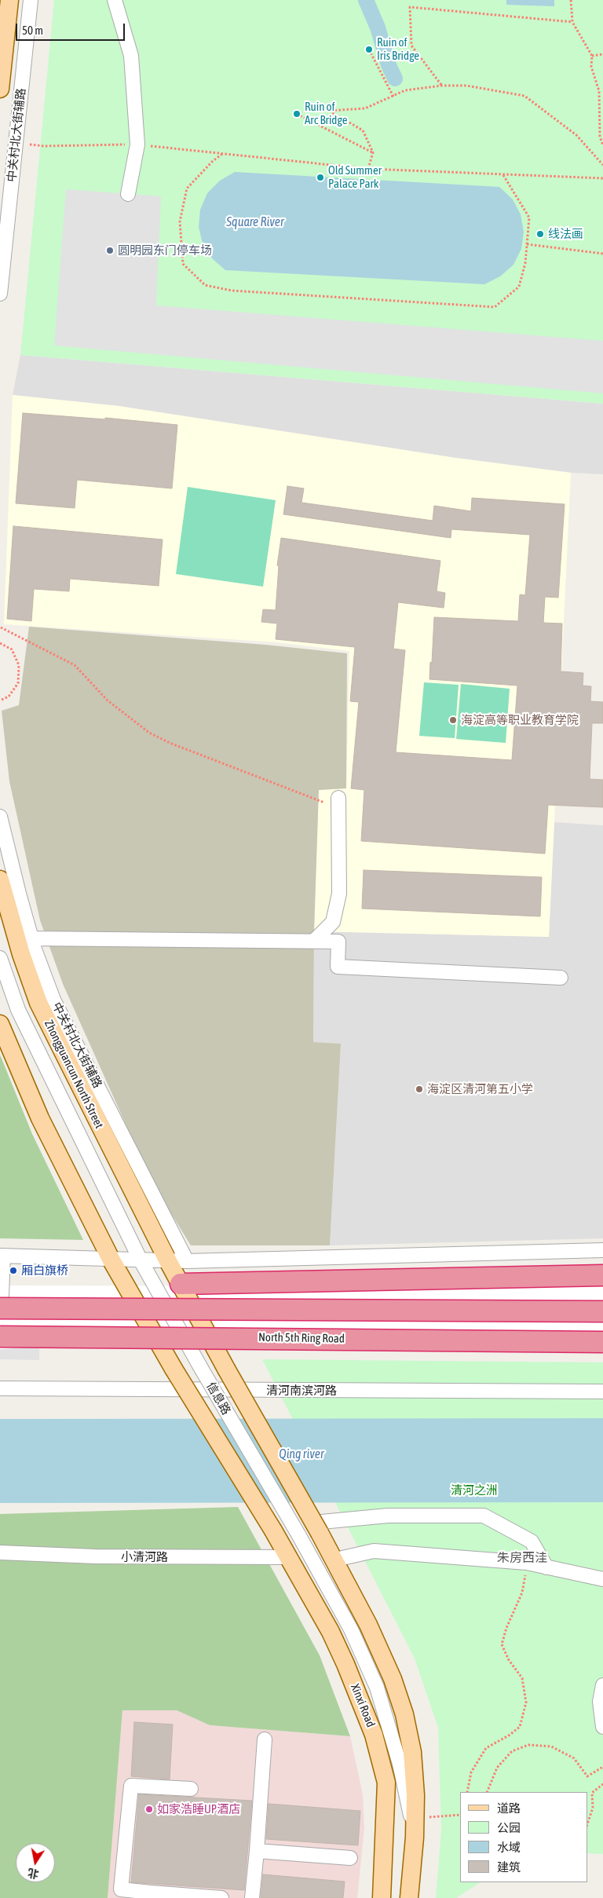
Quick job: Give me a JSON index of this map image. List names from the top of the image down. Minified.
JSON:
{"streets":{"highway":["North 5th Ring Road"],"main road":["Zhongguancun North Street","信息路","Xinxi Road"],"street":["中关村北大街辅路","清河南滨河路","小清河路"]},"crossings":[["Zhongguancun North Street","信息路"],["信息路","Xinxi Road"],["小清河路","Xinxi Road"]],"districts":["朱房西洼"],"water":["Square River","Qing river"],"parks":["清河之洲"],"places":["Ruin of Iris Bridge","Ruin of Arc Bridge","Old Summer Palace Park","线法画","圆明园东门停车场","海淀高等职业教育学院","海淀区清河第五小学","厢白旗桥","如家浩睡UP酒店"],"legend":["道路","公园","水域","建筑"],"scale_bar":"50 m","north":"bottom"}
